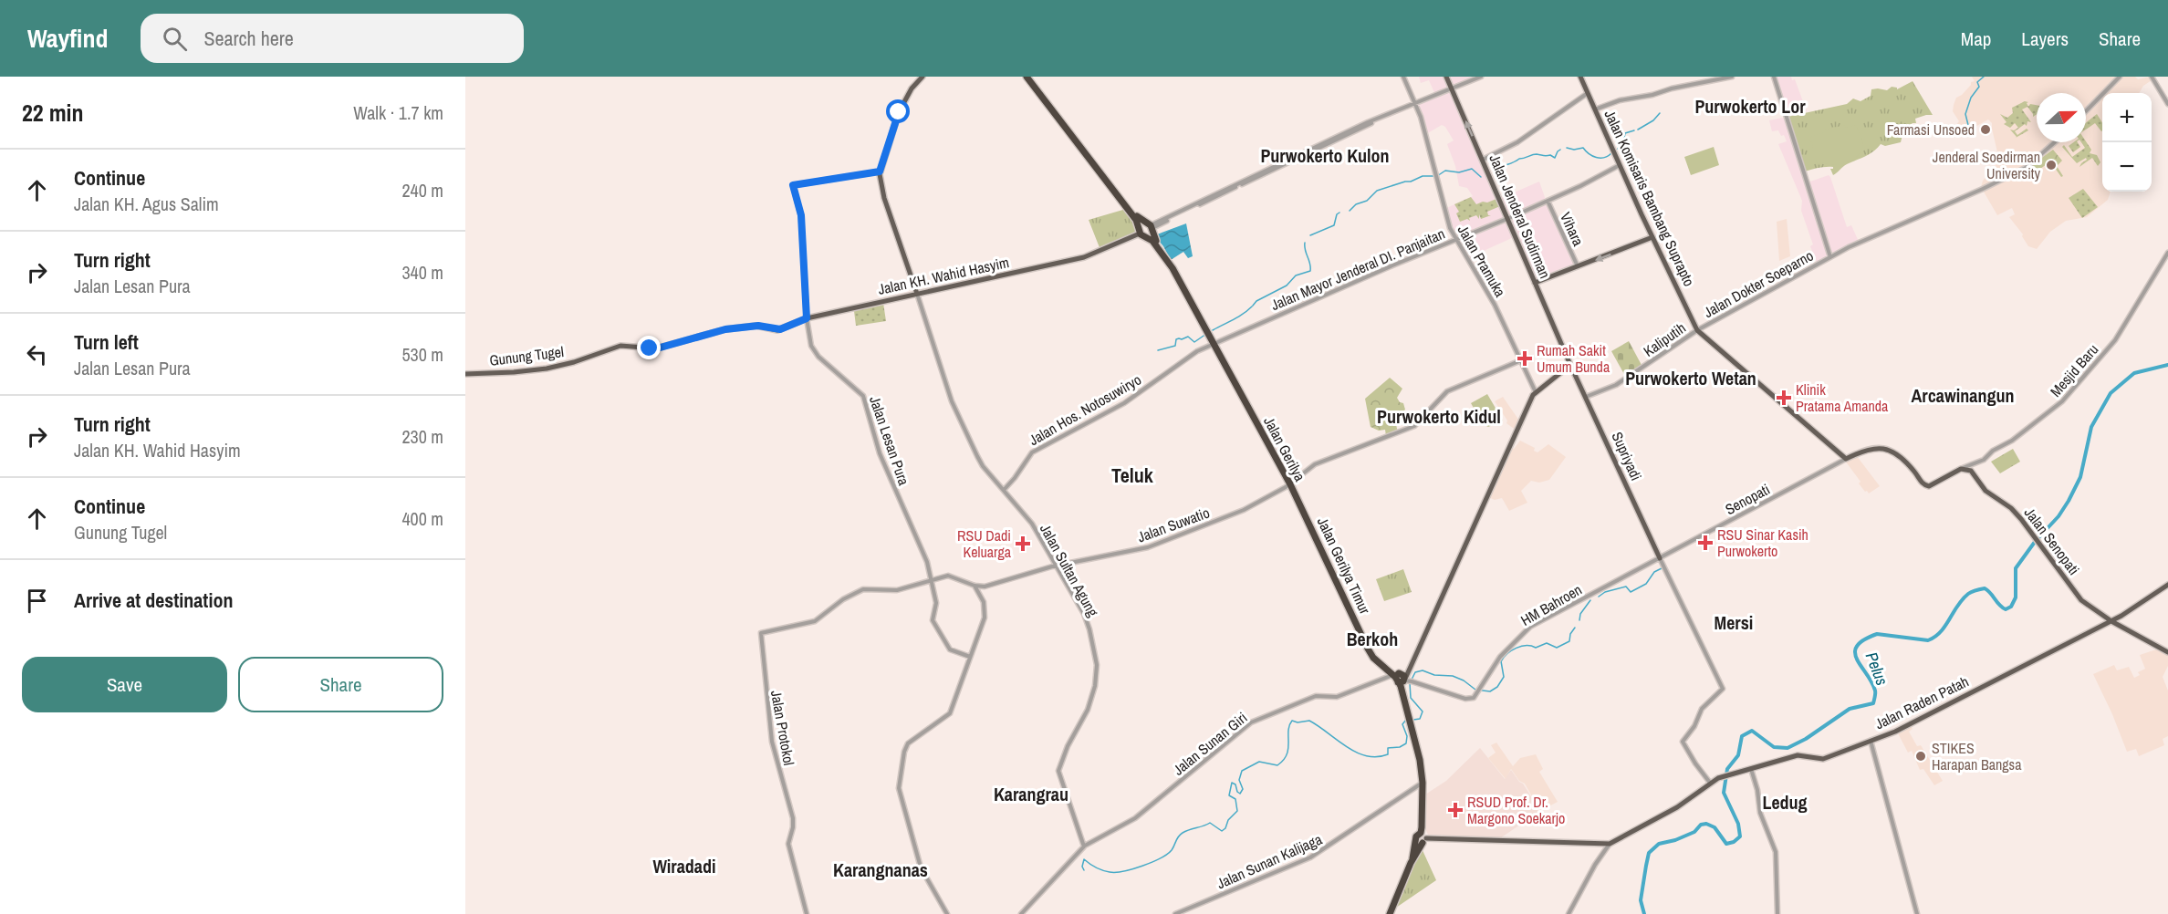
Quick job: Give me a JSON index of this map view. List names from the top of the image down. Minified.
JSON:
{"streets":{"highway":["Jalan Gerilya","Jalan Gerilya Timur"],"main road":["Jalan Komisaris Bambang Suprapto","Jalan Jenderal Sudirman","Jalan KH. Wahid Hasyim","Gunung Tugel","Supriyadi","Jalan Senopati","Jalan Raden Patah"],"street":["Vihara","Jalan Pramuka","Jalan Mayor Jenderal DI. Panjaitan","Jalan Dokter Soeparno","Kaliputih","Mesjid Baru","Jalan Hos. Notosuwiryo","Jalan Lesan Pura","Senopati","Jalan Suwatio","Jalan Sultan Agung","HM Bahroen","Jalan Protokol","Jalan Sunan Giri","Jalan Sunan Kalijaga"]},"crossings":[["Jalan Komisaris Bambang Suprapto","Jalan Mayor Jenderal DI. Panjaitan"],["Jalan Komisaris Bambang Suprapto","Jalan Dokter Soeparno"],["Jalan Komisaris Bambang Suprapto","Kaliputih"],["Jalan Jenderal Sudirman","Jalan Mayor Jenderal DI. Panjaitan"],["Jalan Jenderal Sudirman","Supriyadi"],["Vihara","Jalan Mayor Jenderal DI. Panjaitan"],["Jalan Pramuka","Jalan Mayor Jenderal DI. Panjaitan"],["Jalan Pramuka","Jalan Suwatio"],["Jalan Mayor Jenderal DI. Panjaitan","Jalan Hos. Notosuwiryo"],["Jalan Mayor Jenderal DI. Panjaitan","Jalan Gerilya"],["Jalan KH. Wahid Hasyim","Gunung Tugel"],["Jalan KH. Wahid Hasyim","Jalan Lesan Pura"],["Jalan KH. Wahid Hasyim","Jalan Gerilya"],["Jalan KH. Wahid Hasyim","Jalan Sultan Agung"],["Jalan Dokter Soeparno","Kaliputih"],["Kaliputih","Supriyadi"],["Mesjid Baru","Jalan Senopati"],["Jalan Hos. Notosuwiryo","Jalan Gerilya"],["Jalan Hos. Notosuwiryo","Jalan Sultan Agung"],["Jalan Lesan Pura","Jalan Protokol"],["Jalan Gerilya","Jalan Suwatio"],["Jalan Gerilya","Jalan Gerilya Timur"],["Supriyadi","Senopati"],["Supriyadi","HM Bahroen"],["Senopati","HM Bahroen"],["Jalan Suwatio","Jalan Sultan Agung"],["Jalan Senopati","Jalan Raden Patah"],["Jalan Gerilya Timur","HM Bahroen"],["Jalan Gerilya Timur","Jalan Sunan Giri"],["Jalan Sultan Agung","Jalan Sunan Giri"],["HM Bahroen","Jalan Sunan Giri"]],"districts":["Purwokerto Lor","Purwokerto Kulon","Purwokerto Wetan","Arcawinangun","Purwokerto Kidul","Teluk","Mersi","Berkoh","Karangrau","Ledug","Wiradadi","Karangnanas"],"water":["Pelus"],"places":{"other":["Farmasi Unsoed","Jenderal Soedirman University","STIKES Harapan Bangsa"],"health":["Rumah Sakit Umum Bunda","Klinik Pratama Amanda","RSU Sinar Kasih Purwokerto","RSU Dadi Keluarga","RSUD Prof. Dr. Margono Soekarjo"]},"north":"right","page":{"header":"Wayfind","search":"Search here","nav":["Map","Layers","Share"],"heading":["22 min","Walk · 1.7 km"],"map_buttons":["+","−"],"list":[["Continue","Jalan KH. Agus Salim","240 m"],["Turn right","Jalan Lesan Pura","340 m"],["Turn left","Jalan Lesan Pura","530 m"],["Turn right","Jalan KH. Wahid Hasyim","230 m"],["Continue","Gunung Tugel","400 m"],"Arrive at destination"],"buttons":["Save","Share"]}}
